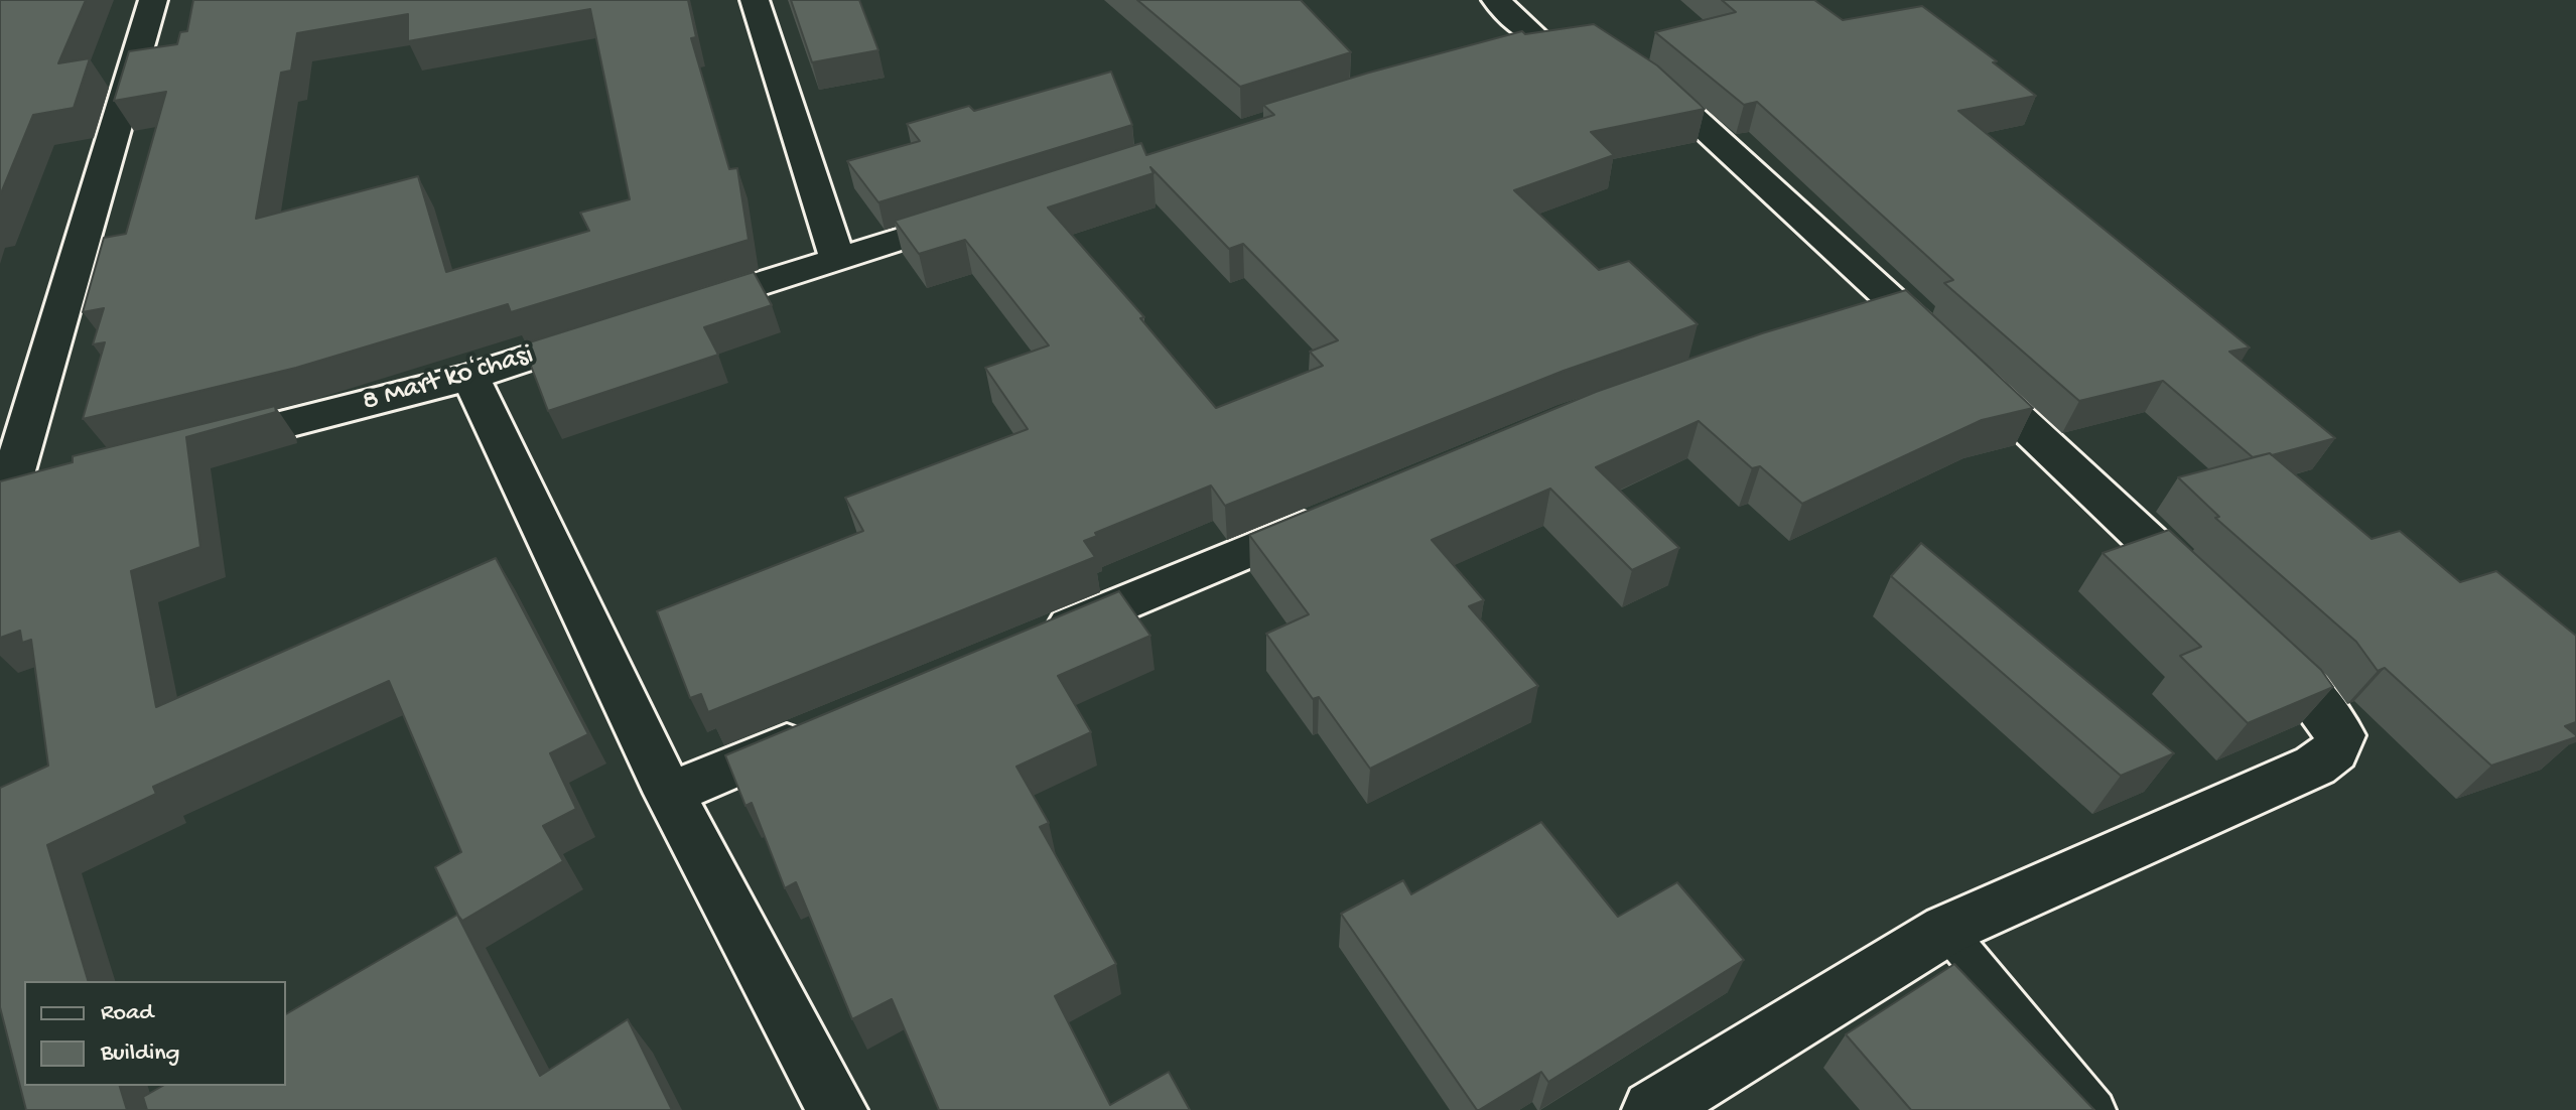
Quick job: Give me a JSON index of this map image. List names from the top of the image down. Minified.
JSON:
{"streets":{"street":["8 Mart koʻchasi"]},"legend":["Road","Building"]}
